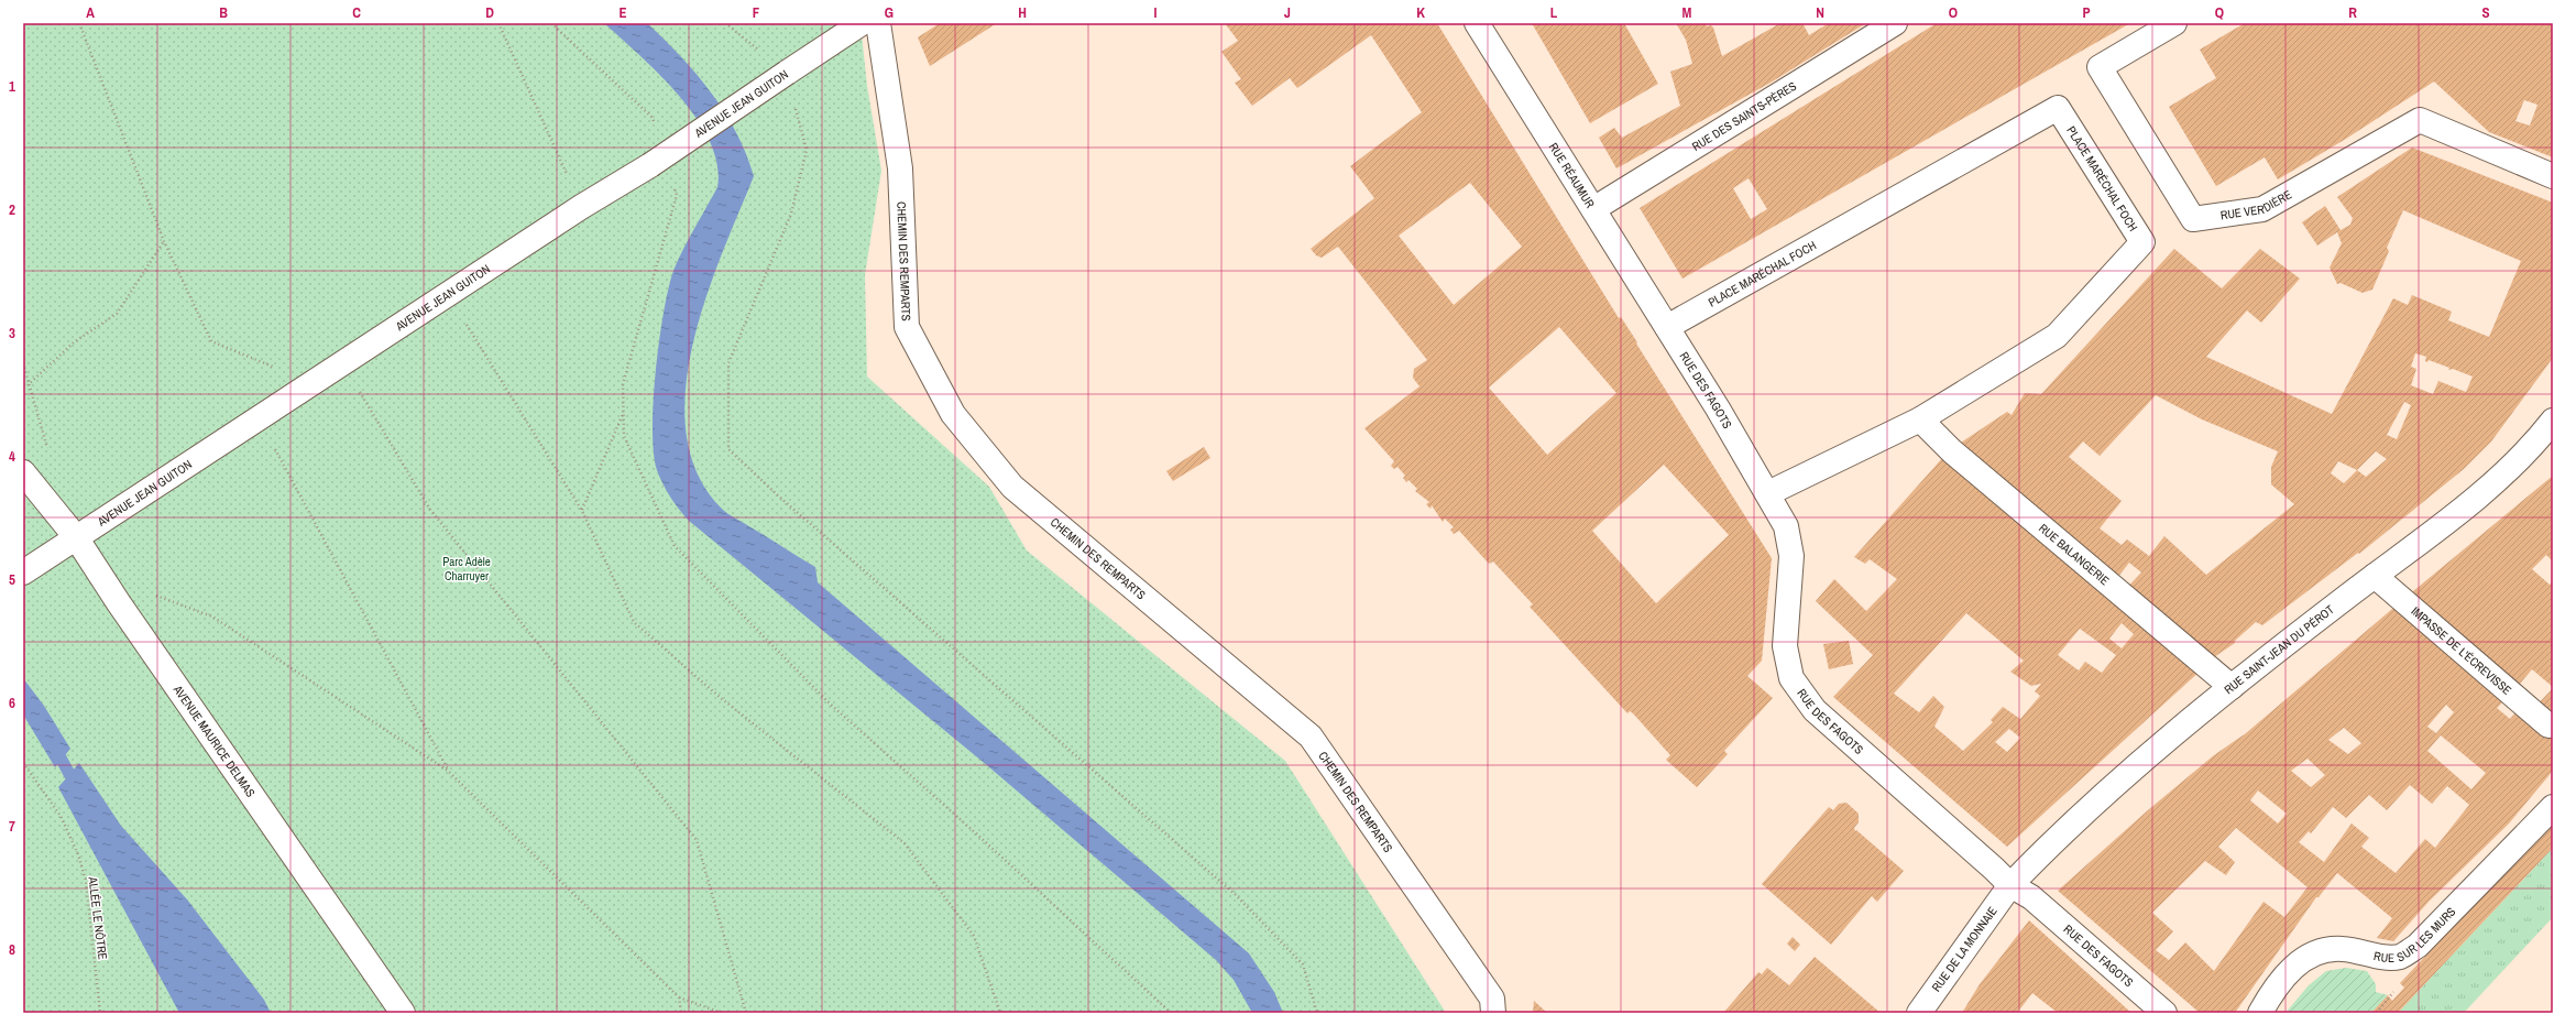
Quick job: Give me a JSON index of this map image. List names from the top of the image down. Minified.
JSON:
{"streets":{"street":["AVENUE JEAN GUITON","RUE DES SAINTS-PÈRES","RUE RÉAUMUR","PLACE MARÉCHAL FOCH","RUE VERDIÈRE","CHEMIN DES REMPARTS","RUE DES FAGOTS","RUE BALANGERIE","RUE SAINT-JEAN DU PÉROT","IMPASSE DE L'ÉCREVISSE","AVENUE MAURICE DELMAS","RUE SUR LES MURS","RUE DE LA MONNAIE"],"path":["ALLÉE LE NÔTRE"]},"crossings":[["AVENUE JEAN GUITON","AVENUE MAURICE DELMAS"],["RUE DES SAINTS-PÈRES","RUE RÉAUMUR"],["RUE RÉAUMUR","PLACE MARÉCHAL FOCH"],["RUE RÉAUMUR","RUE DES FAGOTS"],["PLACE MARÉCHAL FOCH","RUE DES FAGOTS"],["PLACE MARÉCHAL FOCH","RUE BALANGERIE"],["RUE DES FAGOTS","RUE SAINT-JEAN DU PÉROT"],["RUE DES FAGOTS","RUE DE LA MONNAIE"],["RUE BALANGERIE","RUE SAINT-JEAN DU PÉROT"],["RUE SAINT-JEAN DU PÉROT","IMPASSE DE L'ÉCREVISSE"],["RUE SAINT-JEAN DU PÉROT","RUE DE LA MONNAIE"]],"parks":["Parc Adèle Charruyer"],"grid":{"columns":["A","B","C","D","E","F","G","H","I","J","K","L","M","N","O","P","Q","R","S"],"rows":["1","2","3","4","5","6","7","8"]}}
